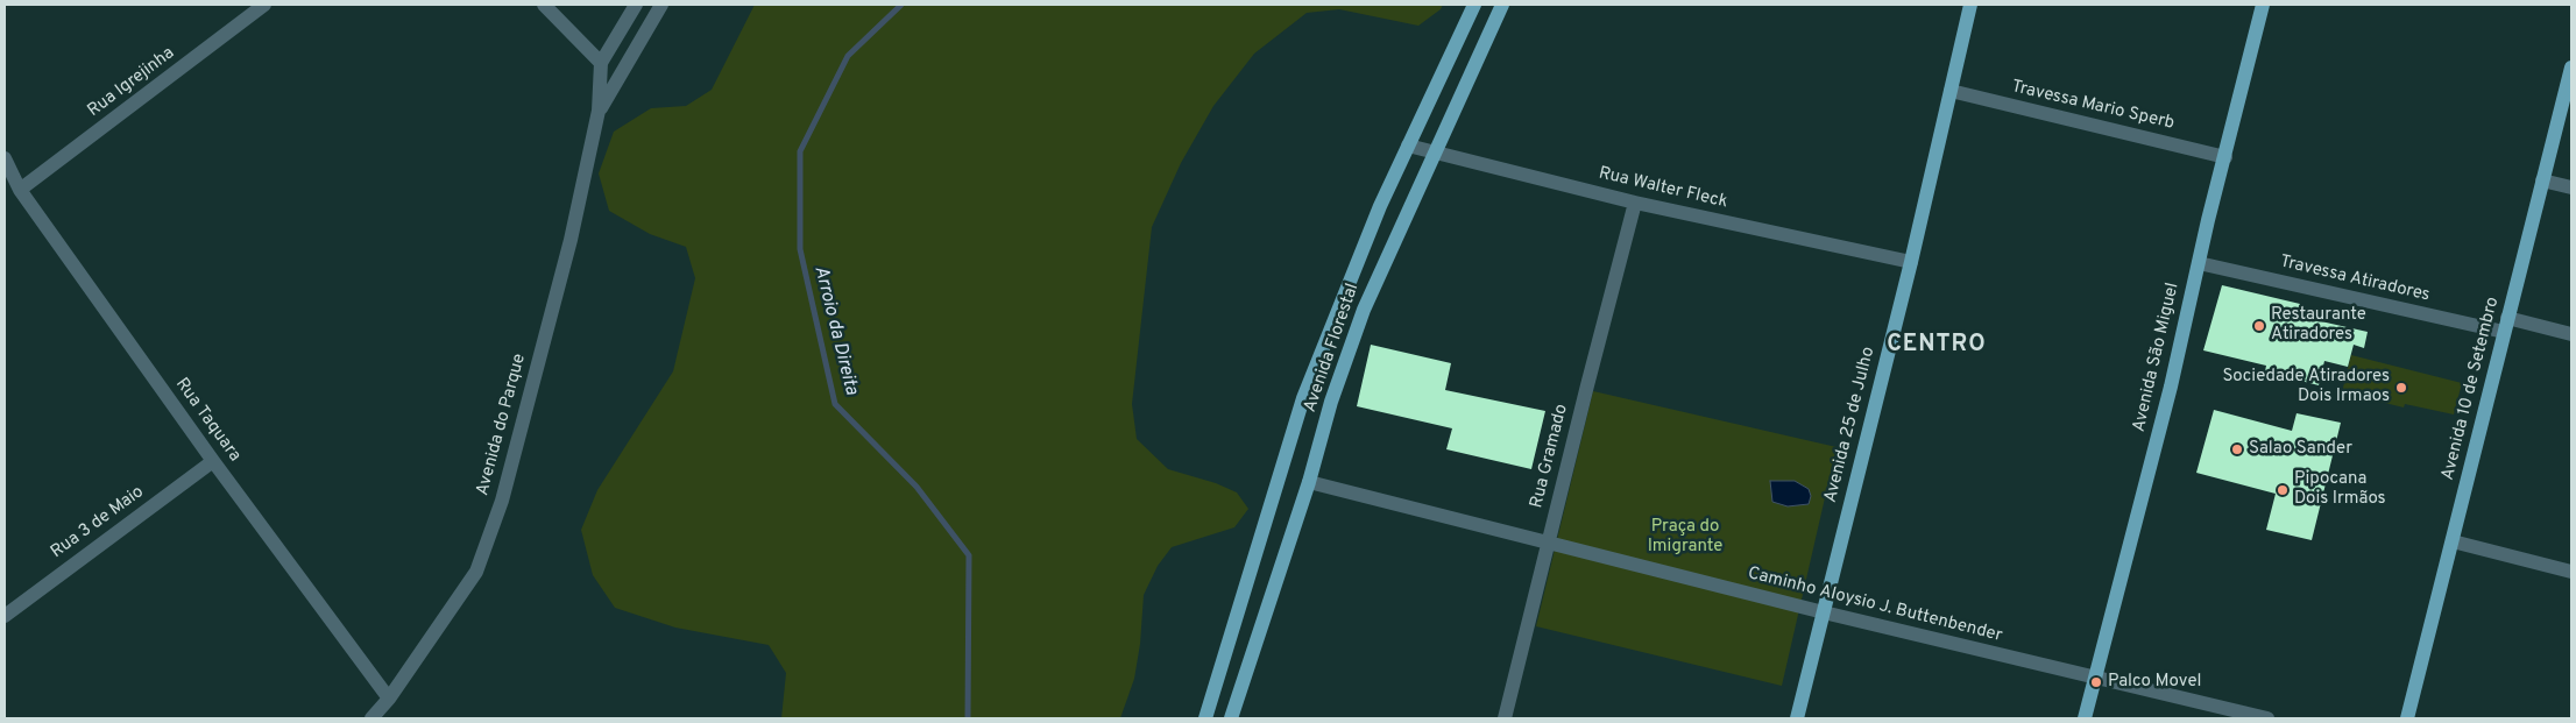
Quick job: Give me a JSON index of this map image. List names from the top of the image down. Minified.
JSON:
{"streets":{"main road":["Avenida Florestal","Avenida São Miguel","Avenida 10 de Setembro","Avenida 25 de Julho"],"street":["Rua Igrejinha","Travessa Mario Sperb","Rua Walter Fleck","Travessa Atiradores","Rua Taquara","Avenida do Parque","Rua Gramado","Rua 3 de Maio","Caminho Aloysio J. Buttenbender"]},"crossings":[["Rua Igrejinha","Rua Taquara"],["Travessa Mario Sperb","Avenida São Miguel"],["Travessa Mario Sperb","Avenida 25 de Julho"],["Rua Walter Fleck","Avenida Florestal"],["Rua Walter Fleck","Avenida 25 de Julho"],["Rua Walter Fleck","Rua Gramado"],["Travessa Atiradores","Avenida São Miguel"],["Travessa Atiradores","Avenida 10 de Setembro"],["Avenida Florestal","Caminho Aloysio J. Buttenbender"],["Avenida São Miguel","Caminho Aloysio J. Buttenbender"],["Rua Taquara","Avenida do Parque"],["Rua Taquara","Rua 3 de Maio"],["Avenida 25 de Julho","Caminho Aloysio J. Buttenbender"],["Rua Gramado","Caminho Aloysio J. Buttenbender"]],"districts":["CENTRO"],"water":["Arroio da Direita"],"parks":["Praça do Imigrante"],"places":["Restaurante Atiradores","Sociedade Atiradores Dois Irmaos","Salao Sander","Pipocana Dois Irmãos","Palco Movel"]}
